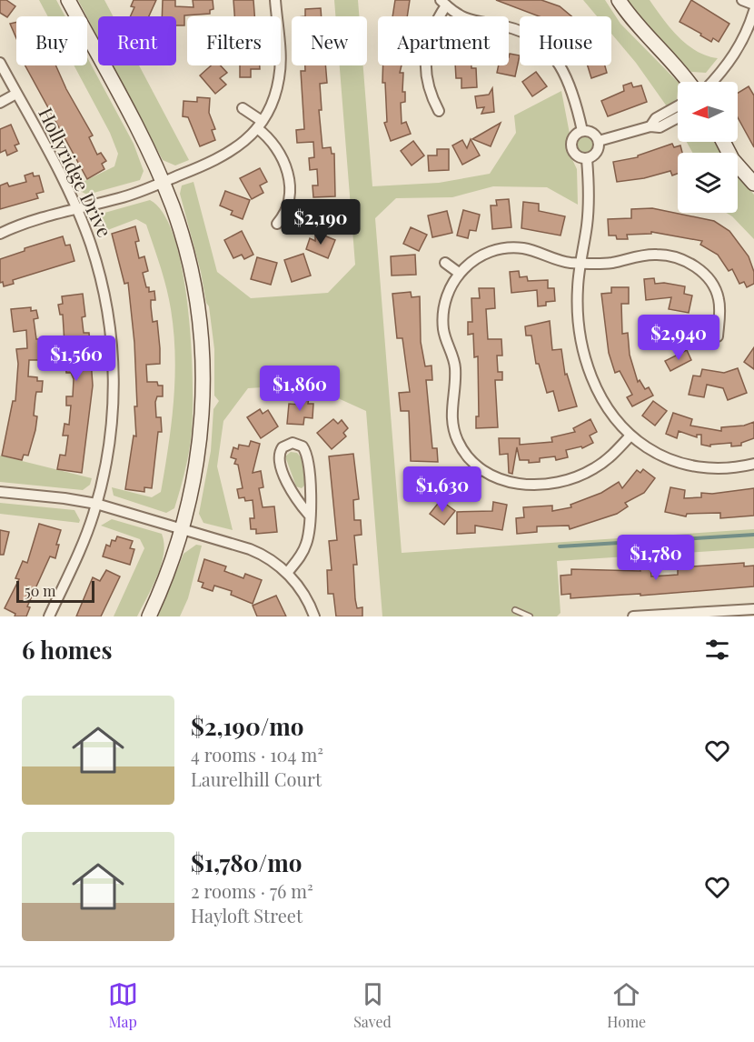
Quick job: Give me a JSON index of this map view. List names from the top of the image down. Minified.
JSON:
{"streets":{"street":["Hollyridge Drive"]},"scale_bar":"50 m","north":"left","page":{"chip":["Buy","Rent","Filters","New","Apartment","House"],"price":["$2,190","$2,940","$1,560","$1,860","$1,630","$1,780"],"scale":"50 m","heading":"6 homes","list":[{"name":"$2,190/mo","note":"4 rooms · 104 m² · Laurelhill Court"},{"name":"$1,780/mo","note":"2 rooms · 76 m² · Hayloft Street"}],"tabs":["Map","Saved","Home"]}}
